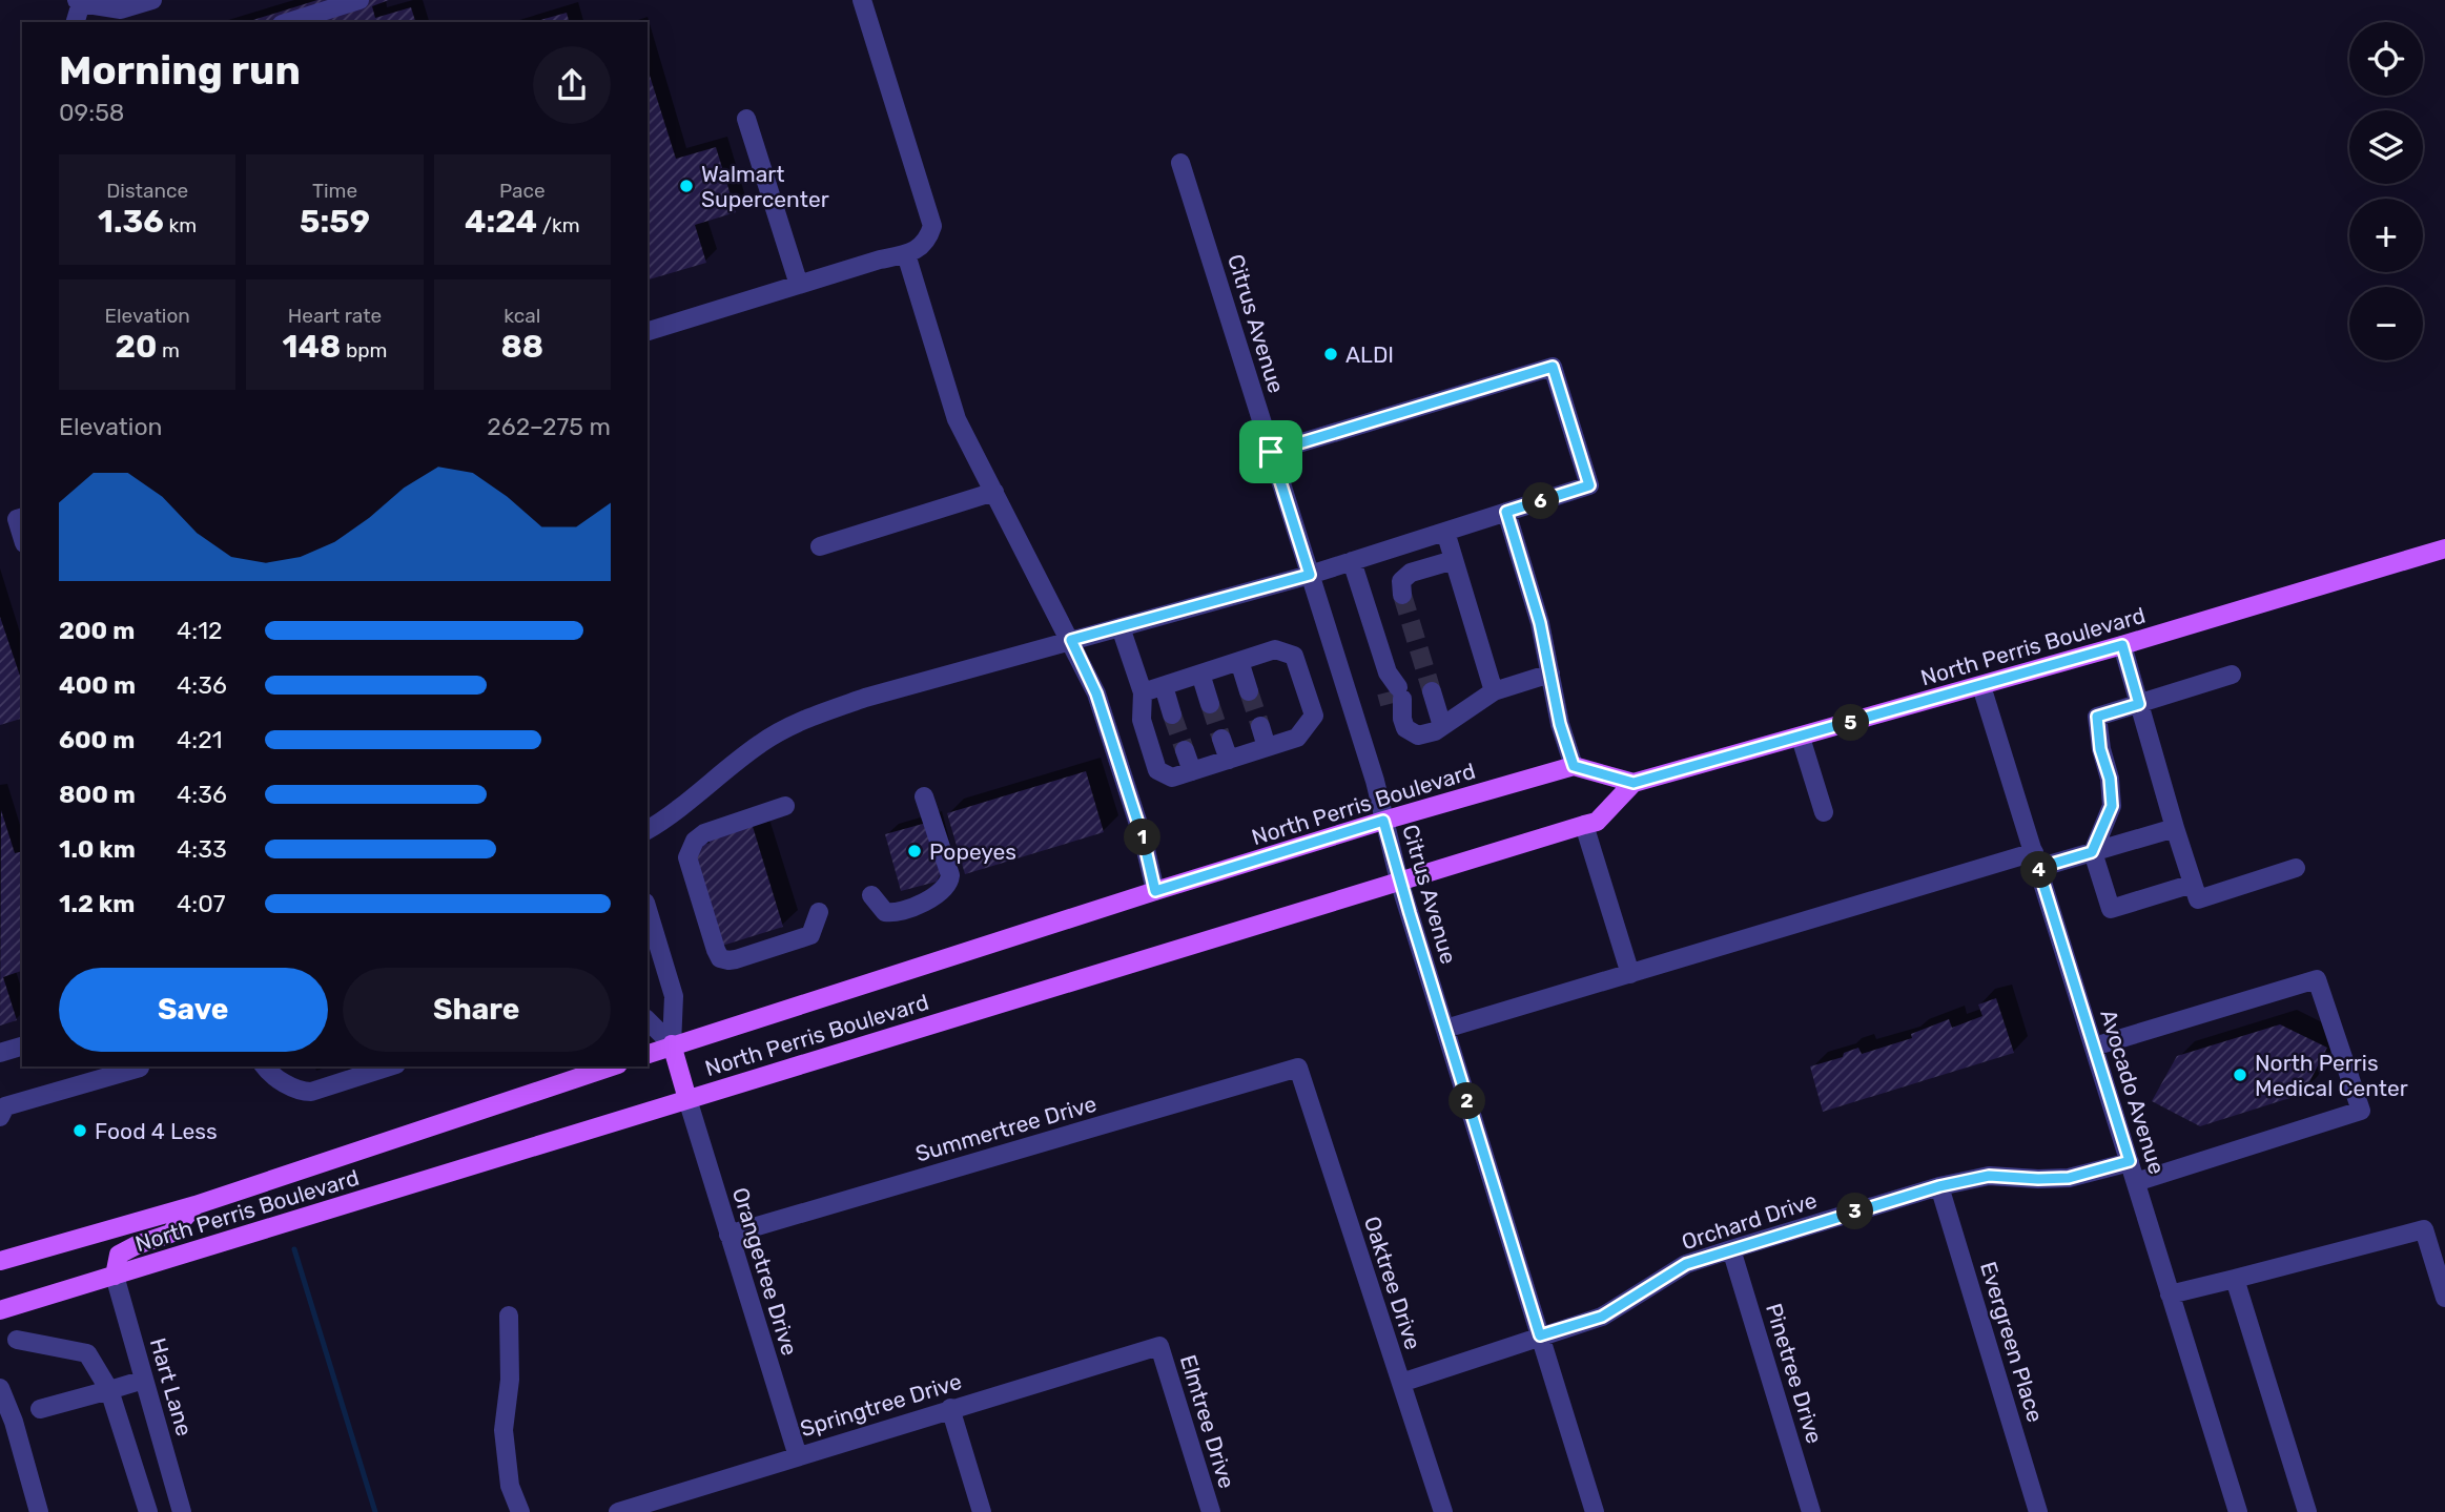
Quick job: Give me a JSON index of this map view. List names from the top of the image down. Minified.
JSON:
{"streets":{"main road":["North Perris Boulevard"],"street":["Citrus Avenue","Avocado Avenue","Summertree Drive","Orchard Drive","Orangetree Drive","Oaktree Drive","Evergreen Place","Pinetree Drive","Hart Lane","Springtree Drive","Elmtree Drive"]},"crossings":[["Citrus Avenue","North Perris Boulevard"],["Citrus Avenue","Orchard Drive"],["North Perris Boulevard","Avocado Avenue"],["North Perris Boulevard","Orangetree Drive"],["North Perris Boulevard","Hart Lane"],["Avocado Avenue","Orchard Drive"],["Summertree Drive","Orangetree Drive"],["Summertree Drive","Oaktree Drive"],["Orchard Drive","Oaktree Drive"],["Orchard Drive","Evergreen Place"],["Orchard Drive","Pinetree Drive"],["Orangetree Drive","Springtree Drive"],["Springtree Drive","Elmtree Drive"]],"places":["Walmart Supercenter","ALDI","Popeyes","North Perris Medical Center","Food 4 Less"],"page":{"map_buttons":["+","−"],"heading":["Morning run","09:58"],"stats":[["Distance","1.36 km"],["Time","5:59"],["Pace","4:24 /km"],["Elevation","20 m"],["Heart rate","148 bpm"],["kcal","88"]],"chart":["Elevation","262–275 m"],"pins":["6","5","1","4","2","3"],"list":[{"name":"200 m","note":"4:12"},{"name":"400 m","note":"4:36"},{"name":"600 m","note":"4:21"},{"name":"800 m","note":"4:36"},{"name":"1.0 km","note":"4:33"},{"name":"1.2 km","note":"4:07"}],"buttons":["Save","Share"]}}
